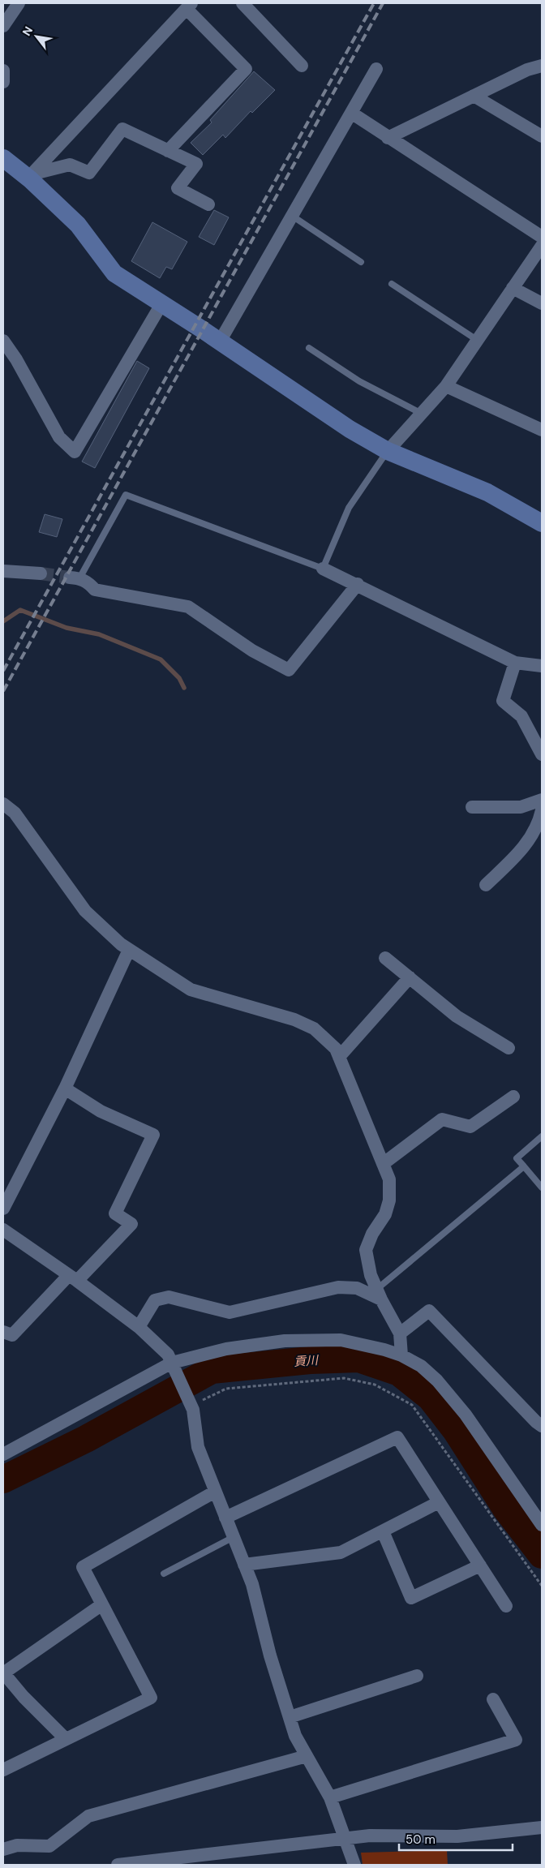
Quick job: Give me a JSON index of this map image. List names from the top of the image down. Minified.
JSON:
{"water":["貢川"],"scale_bar":"50 m","north":"top left"}
